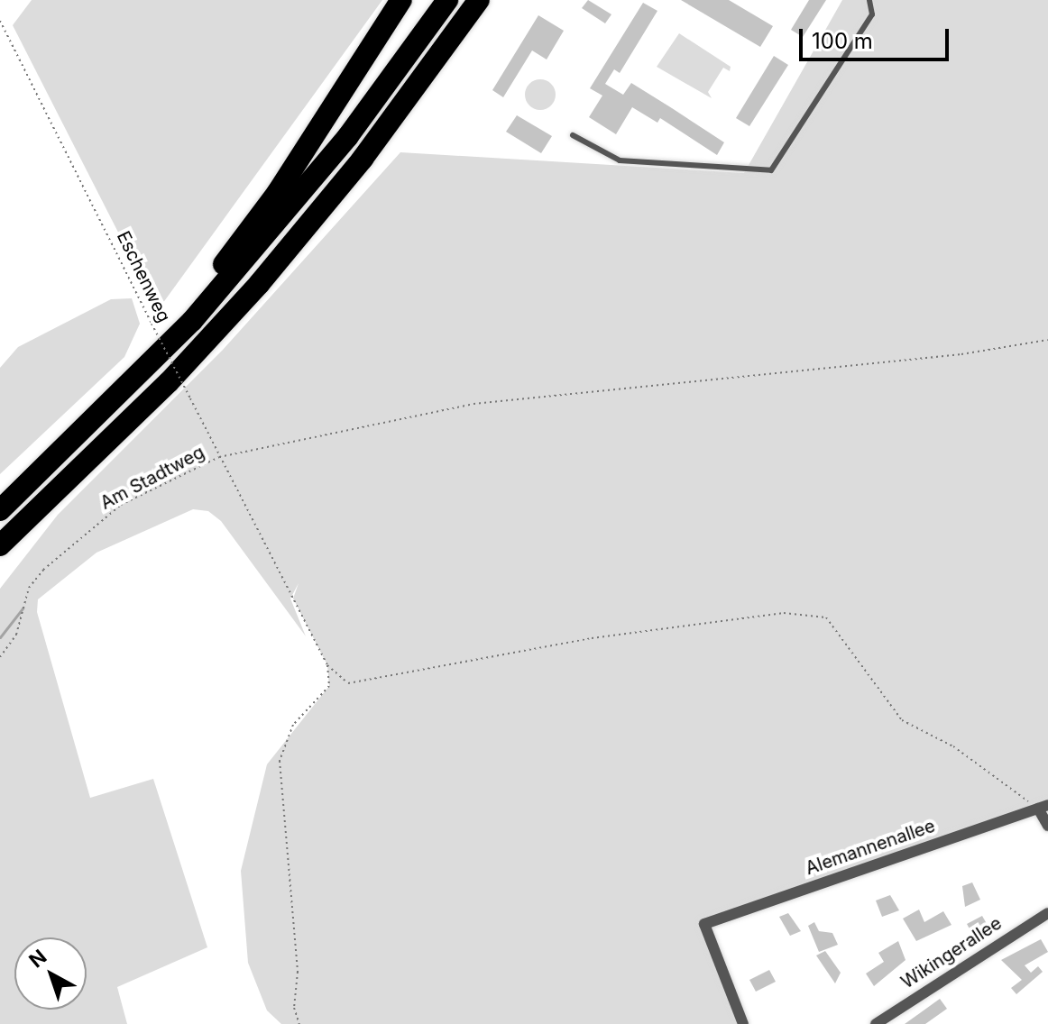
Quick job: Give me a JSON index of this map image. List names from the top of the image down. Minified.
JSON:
{"streets":{"street":["Alemannenallee","Wikingerallee"],"path":["Eschenweg","Am Stadtweg"]},"crossings":[["Eschenweg","Am Stadtweg"]],"scale_bar":"100 m","north":"top left"}
